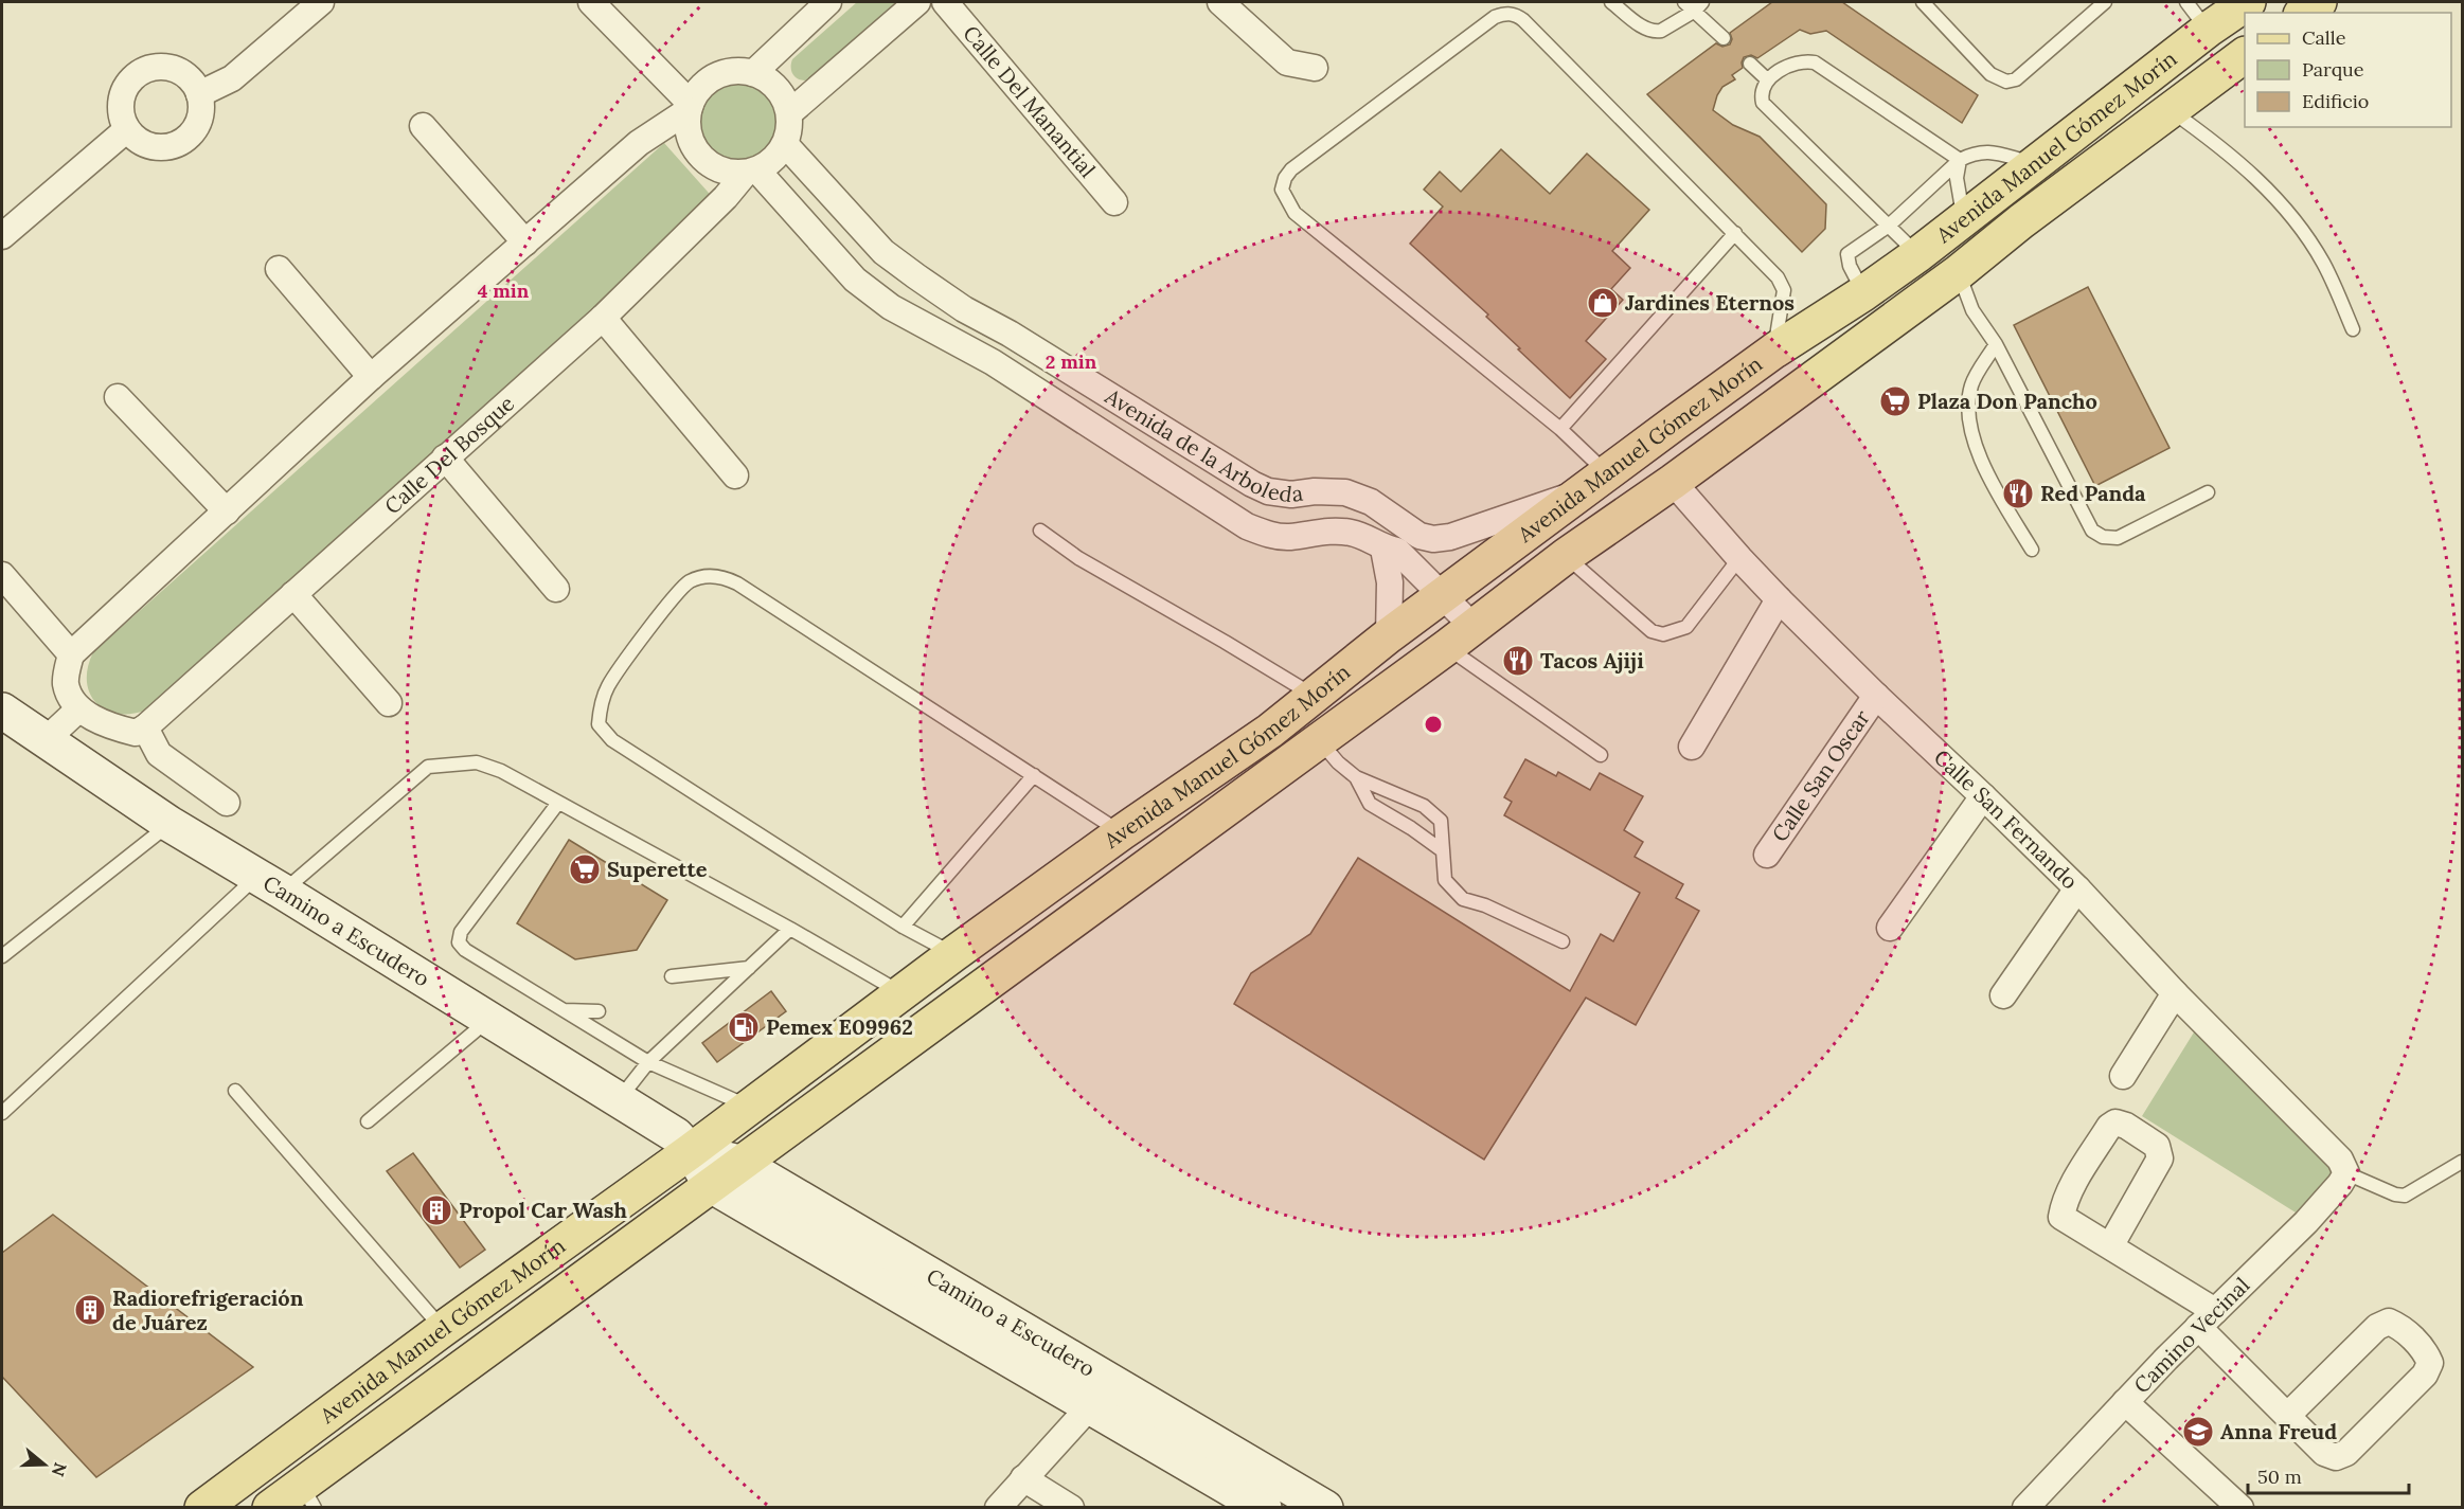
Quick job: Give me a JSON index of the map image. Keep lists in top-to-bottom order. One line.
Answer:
{"streets":{"main road":["Avenida Manuel Gómez Morín"],"street":["Calle Del Manantial","Avenida de la Arboleda","Calle Del Bosque","Calle San Oscar","Calle San Fernando","Camino a Escudero","Camino Vecinal"]},"crossings":[["Avenida Manuel Gómez Morín","Avenida de la Arboleda"],["Avenida Manuel Gómez Morín","Calle San Fernando"],["Avenida Manuel Gómez Morín","Camino a Escudero"],["Avenida de la Arboleda","Calle Del Bosque"],["Calle San Oscar","Calle San Fernando"],["Calle San Fernando","Camino Vecinal"]],"places":{"shop":["Jardines Eternos"],"supermarket":["Plaza Don Pancho","Superette"],"restaurant":["Red Panda","Tacos Ajiji"],"fuel station":["Pemex E09962"],"building":["Propol Car Wash","Radiorefrigeración de Juárez"],"school or university":["Anna Freud"]},"legend":["Calle","Parque","Edificio"],"scale_bar":"50 m","north":"right","rings":["4 min","2 min"]}
